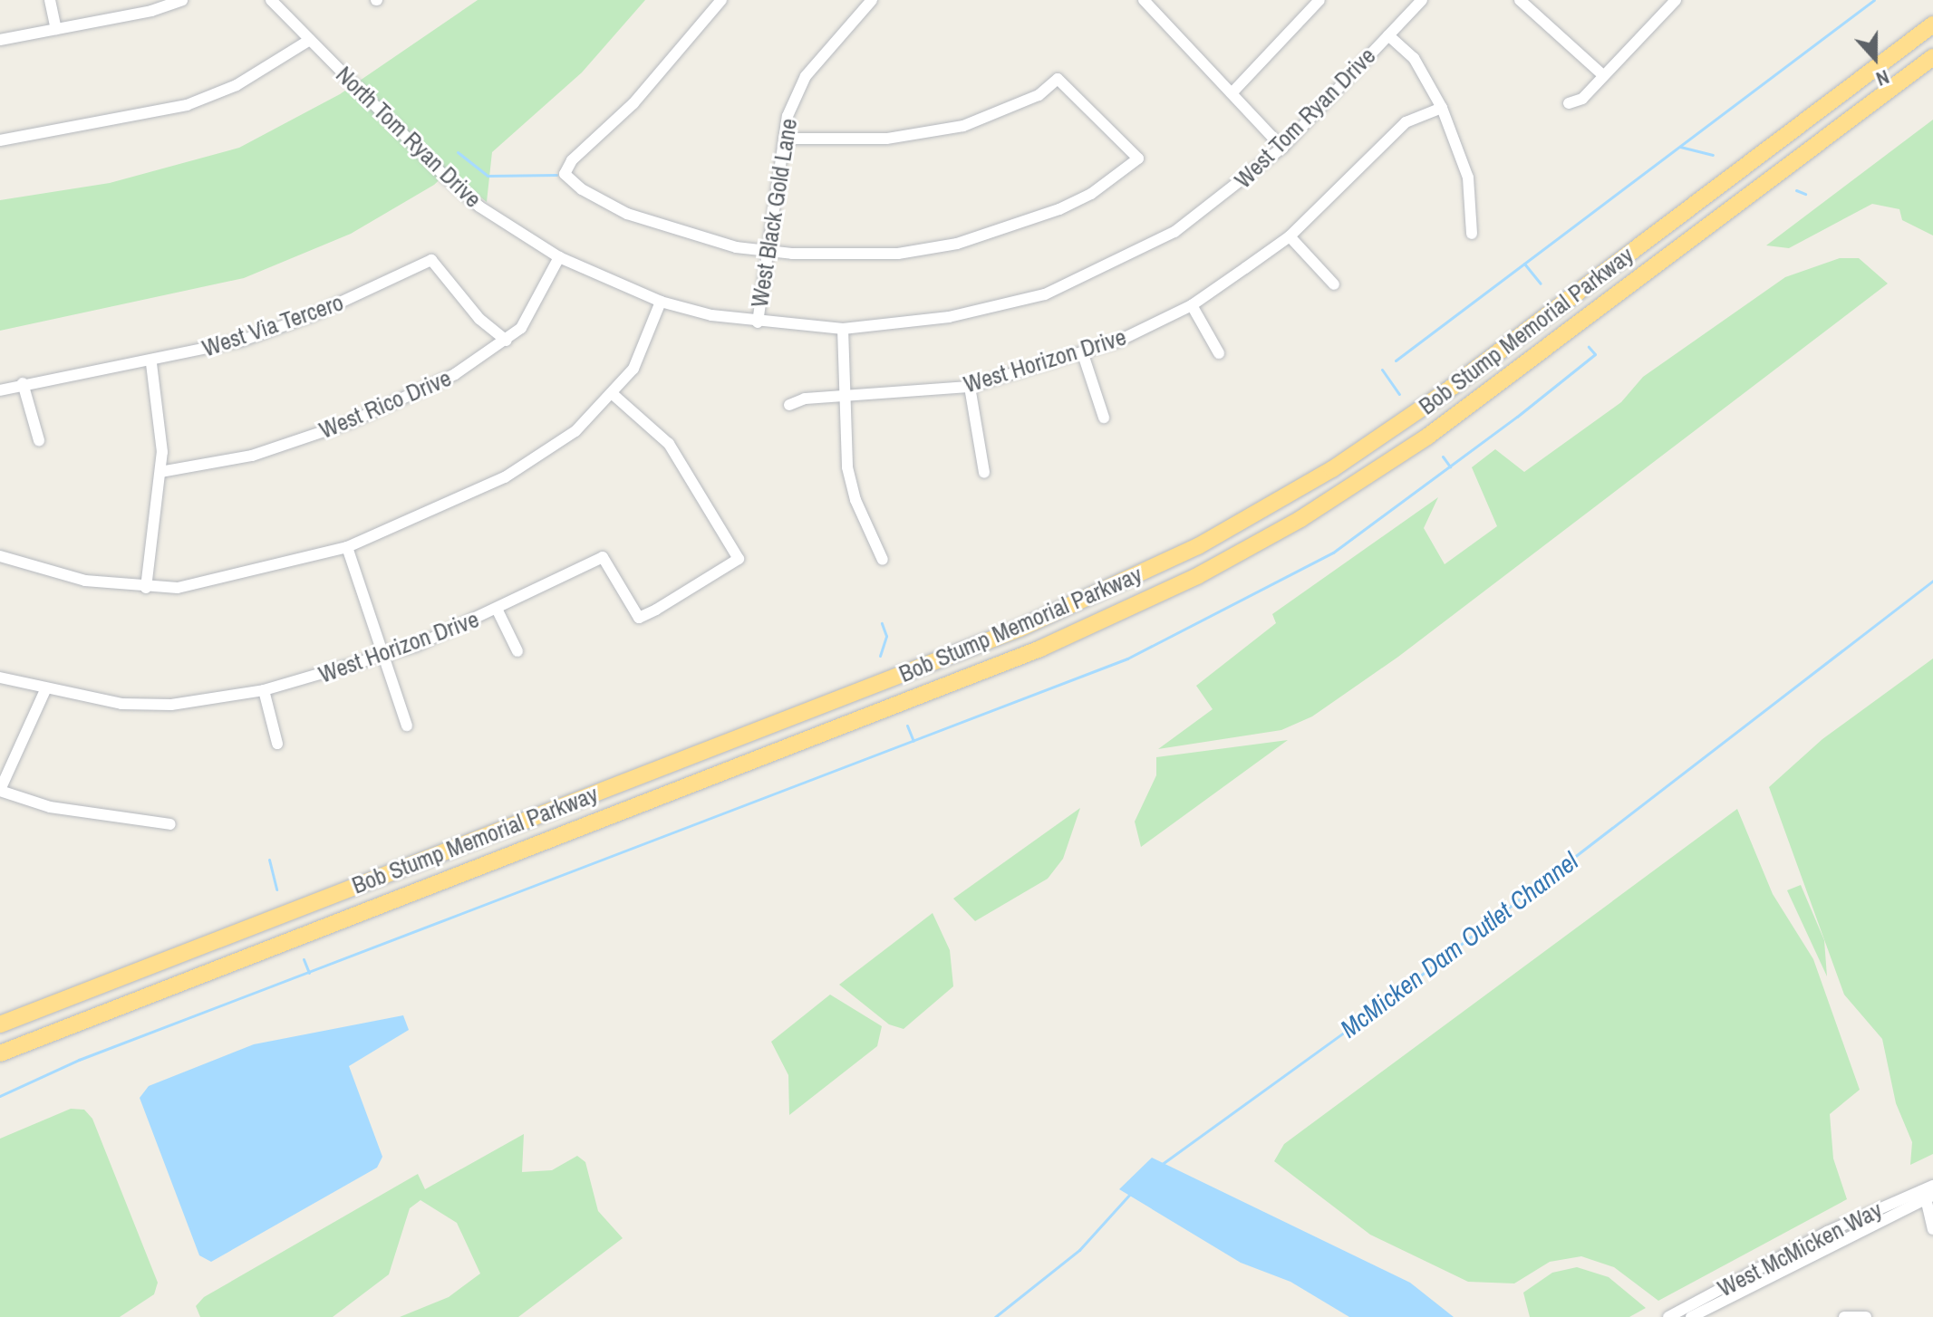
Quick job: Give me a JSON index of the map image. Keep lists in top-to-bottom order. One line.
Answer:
{"streets":{"highway":["Bob Stump Memorial Parkway"],"street":["West Tom Ryan Drive","North Tom Ryan Drive","West Black Gold Lane","West Via Tercero","West Horizon Drive","West Rico Drive","West McMicken Way"]},"crossings":[["West Tom Ryan Drive","North Tom Ryan Drive"],["West Tom Ryan Drive","West Black Gold Lane"],["West Tom Ryan Drive","West Rico Drive"],["North Tom Ryan Drive","West Rico Drive"],["West Via Tercero","West Rico Drive"]],"water":["McMicken Dam Outlet Channel"],"north":"bottom"}
